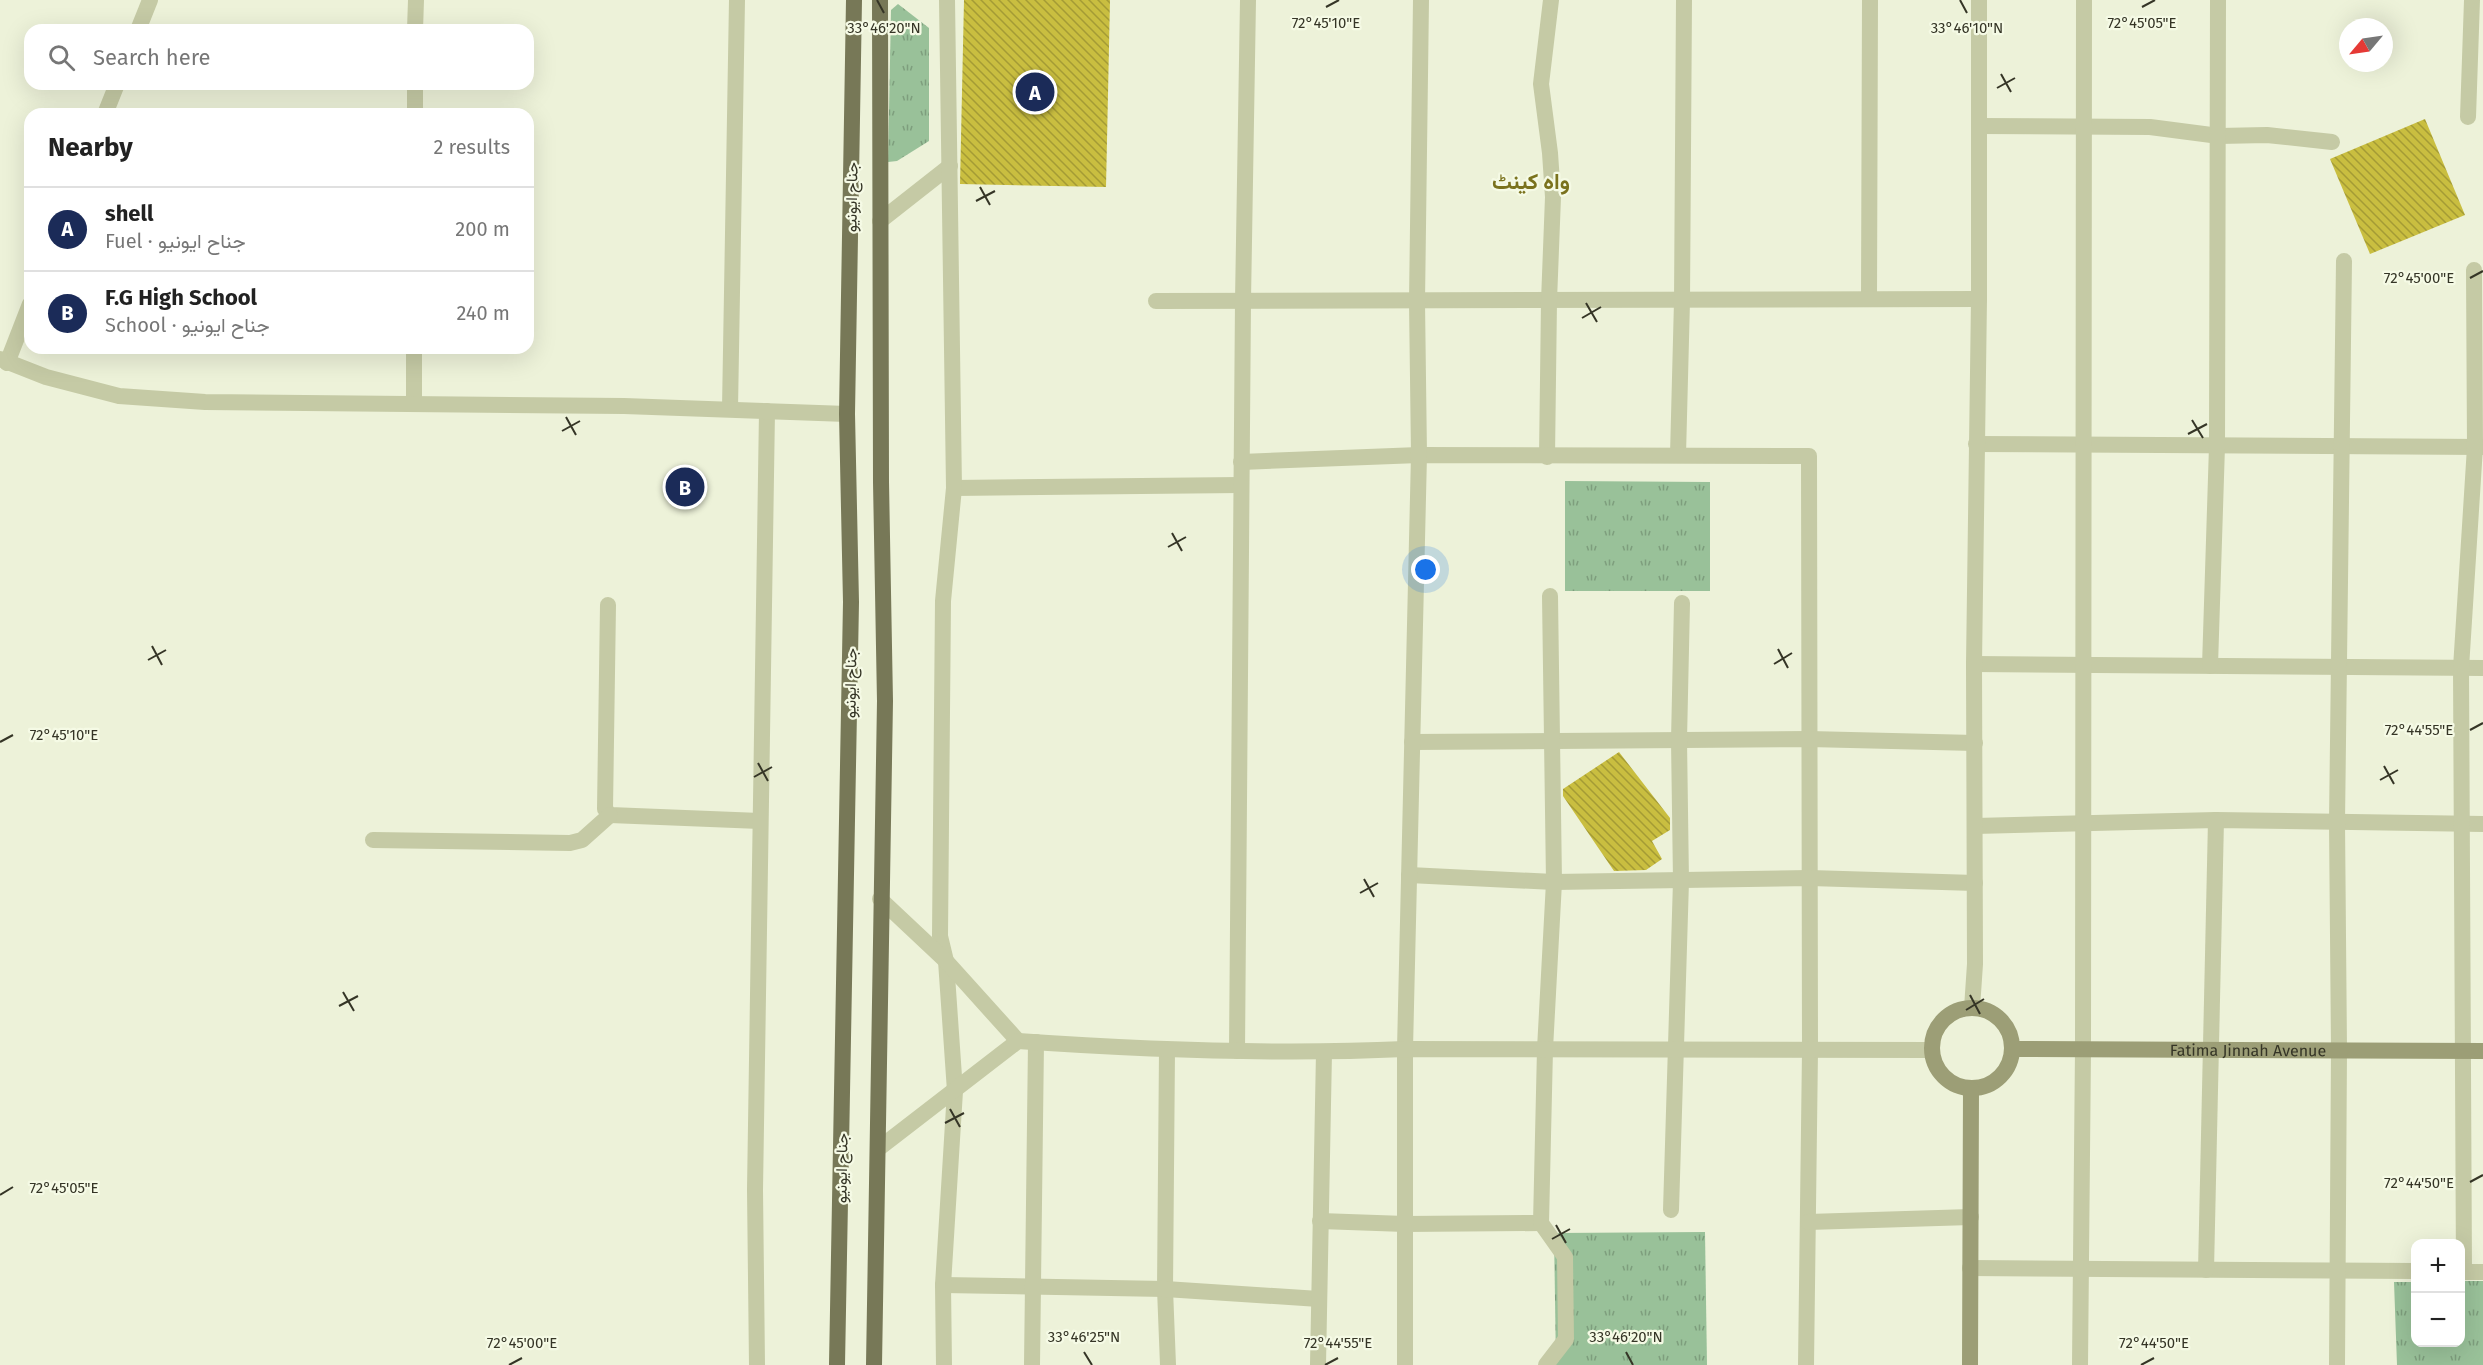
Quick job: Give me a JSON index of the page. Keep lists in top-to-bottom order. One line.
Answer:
{"streets":{"main road":["جناح ایونیو","Fatima Jinnah Avenue"]},"districts":["واہ کینٹ"],"north":"bottom left","page":{"search":"Search here","pins":["A","B"],"heading":["Nearby","2 results"],"list":[{"mark":"A","name":"shell","note":"Fuel · جناح ایونیو","value":"200 m"},{"mark":"B","name":"F.G High School","note":"School · جناح ایونیو","value":"240 m"}],"map_buttons":["+","−"]},"coordinates":["72°45'10\"E","72°45'05\"E","33°46'20\"N","33°46'10\"N","72°45'00\"E","72°44'55\"E","72°44'50\"E","33°46'25\"N"]}
